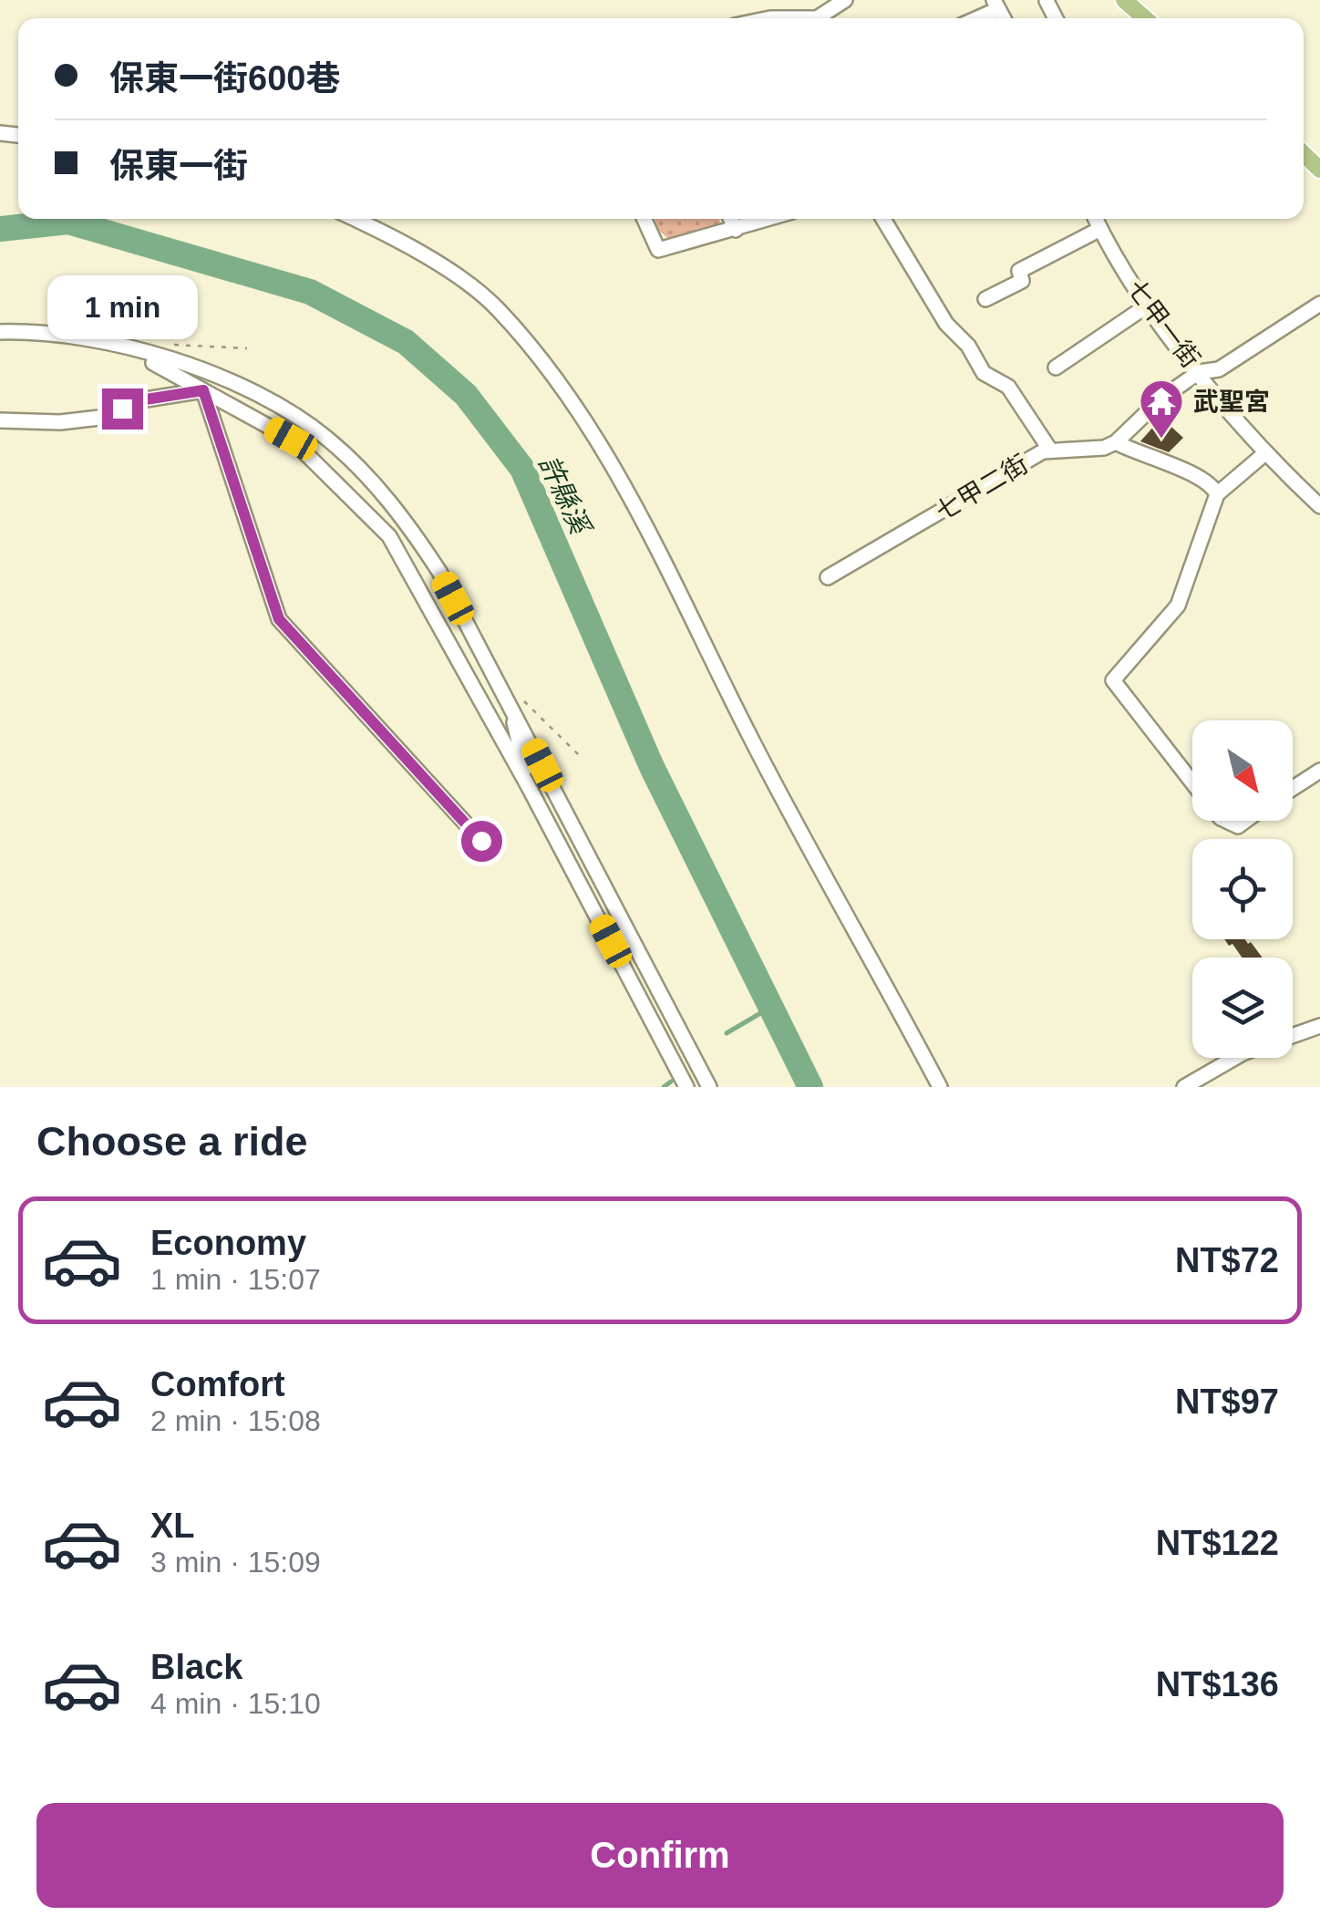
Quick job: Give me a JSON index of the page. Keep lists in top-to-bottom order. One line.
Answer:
{"streets":{"street":["七甲一街","七甲二街"]},"water":["許縣溪"],"places":{"temple":["武聖宮"]},"north":"bottom right","page":{"banner":["保東一街600巷","保東一街"],"bubble":"1 min","heading":"Choose a ride","list":[{"name":"Economy","note":"1 min · 15:07","value":"NT$72"},{"name":"Comfort","note":"2 min · 15:08","value":"NT$97"},{"name":"XL","note":"3 min · 15:09","value":"NT$122"},{"name":"Black","note":"4 min · 15:10","value":"NT$136"}],"buttons":"Confirm"}}
